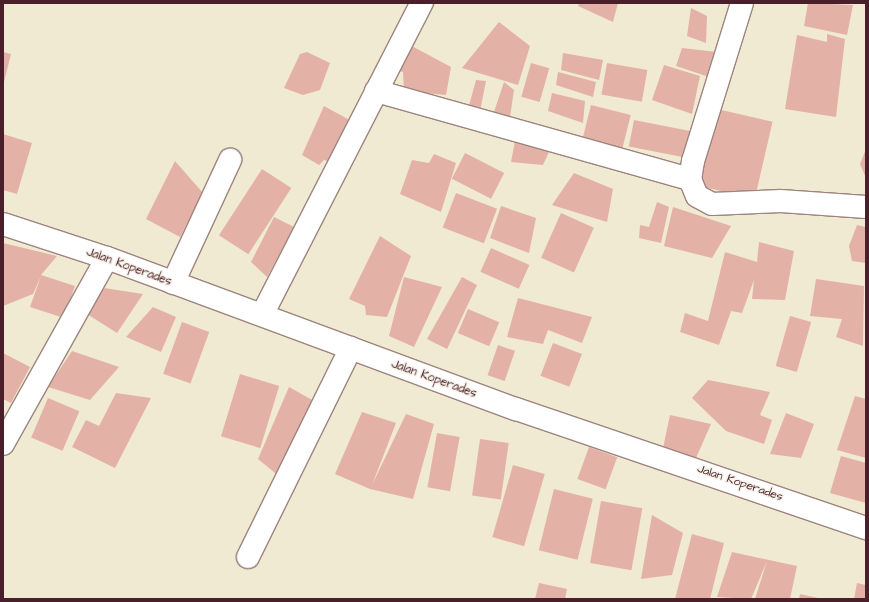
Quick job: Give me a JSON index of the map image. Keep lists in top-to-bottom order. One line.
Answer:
{"streets":{"street":["Jalan Koperades"]}}
